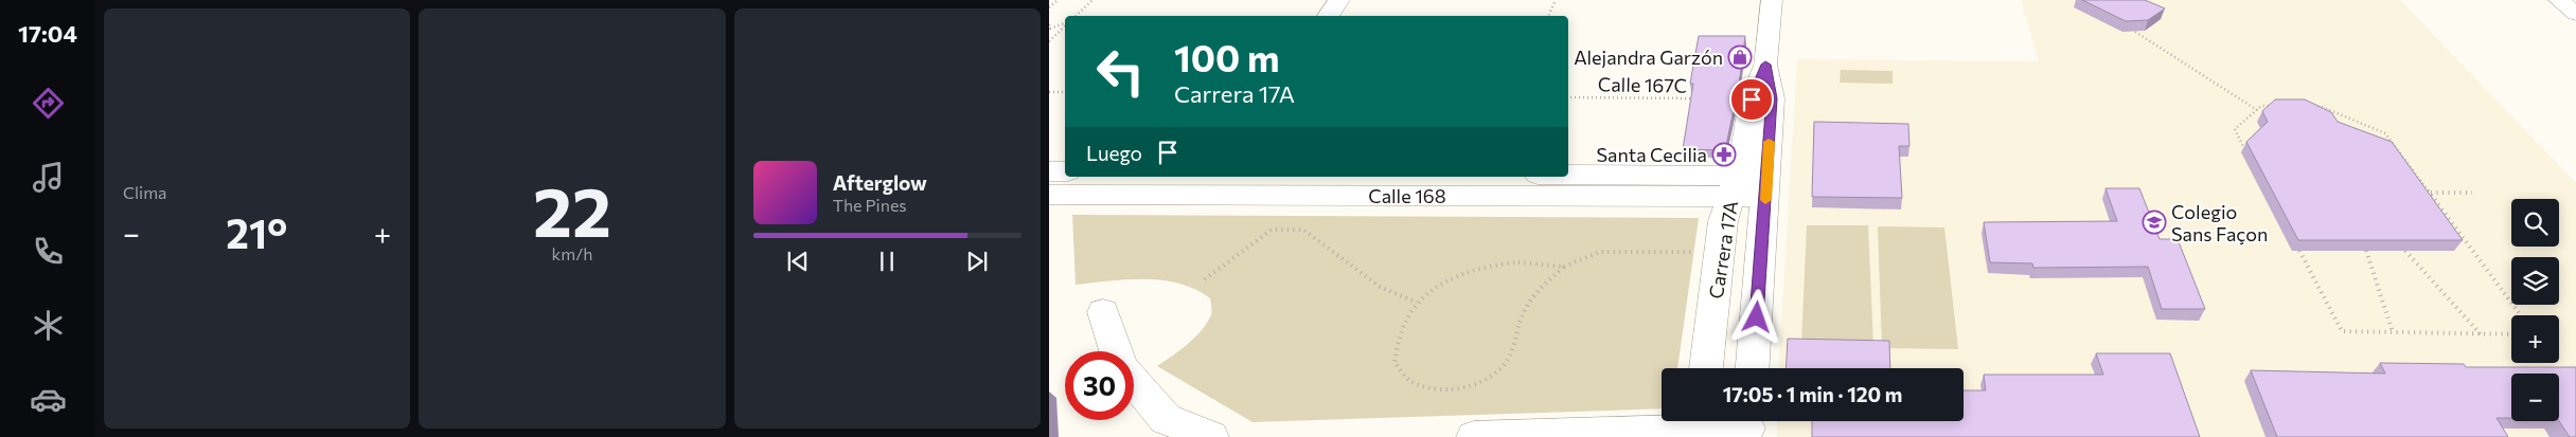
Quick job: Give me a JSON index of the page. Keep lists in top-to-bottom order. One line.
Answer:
{"streets":{"street":["Calle 168","Carrera 17A"],"path":["Calle 167C"]},"crossings":[["Calle 168","Carrera 17A"]],"places":{"shop":["Alejandra Garzón"],"pharmacy":["Santa Cecilia"],"school or university":["Colegio Sans Façon"]},"page":{"tabs":"17:04","tile":["Clima",["22","km/h"]],"turn":["100 m","Carrera 17A"],"then":"Luego","song":["Afterglow","The Pines"],"map_buttons":["+","−"],"heat":["−","21°","+"],"limit":"30","trip":"17:05 · 1 min · 120 m"}}
